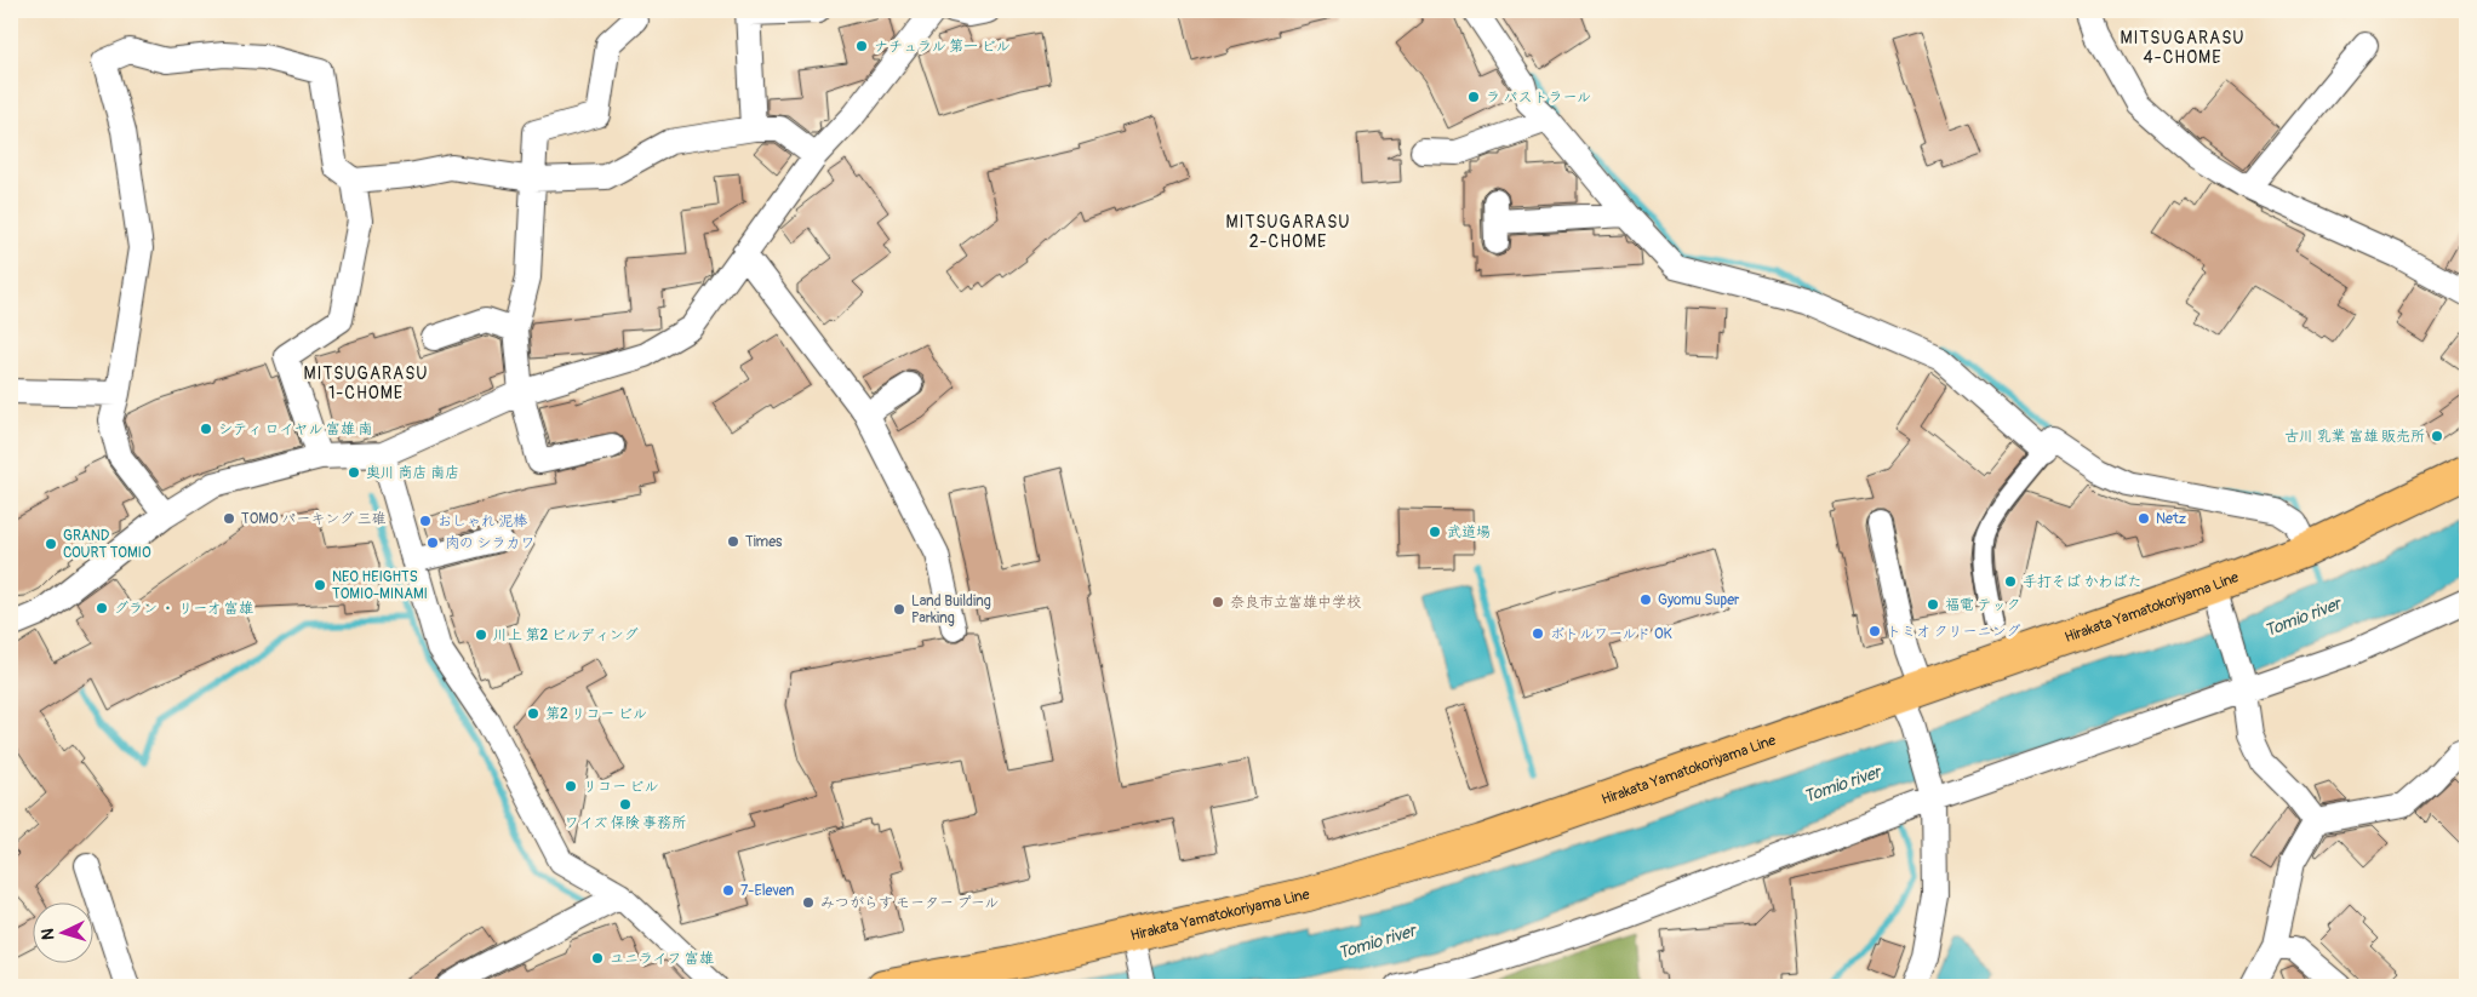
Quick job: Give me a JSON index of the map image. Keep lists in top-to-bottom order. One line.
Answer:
{"streets":{"main road":["Hirakata Yamatokoriyama Line"]},"districts":["MITSUGARASU 4-CHOME","MITSUGARASU 2-CHOME","MITSUGARASU 1-CHOME"],"water":["Tomio river"],"places":["ナチュラル 第一 ビル","ラ パストラール","シティ ロイヤル 富雄 南","古川 乳業 富雄 販売所","奥川 商店 南店","TOMO パーキング 三碓","Netz","おしゃれ 泥棒","武道場","Times","肉の シラカワ","GRAND COURT TOMIO","手打そば かわばた","NEO HEIGHTS TOMIO-MINAMI","Gyomu Super","奈良市立富雄中学校","福電 テック","グラン ・ リーオ 富雄","Land Building Parking","トミオ クリーニング","ボトルワールド OK","川上 第2 ビルディング","第2 リコー ビル","リコー ビル","ワイズ 保険 事務所","7-Eleven","みつがらす モーター プール","ユニライフ 富雄"],"north":"left"}
